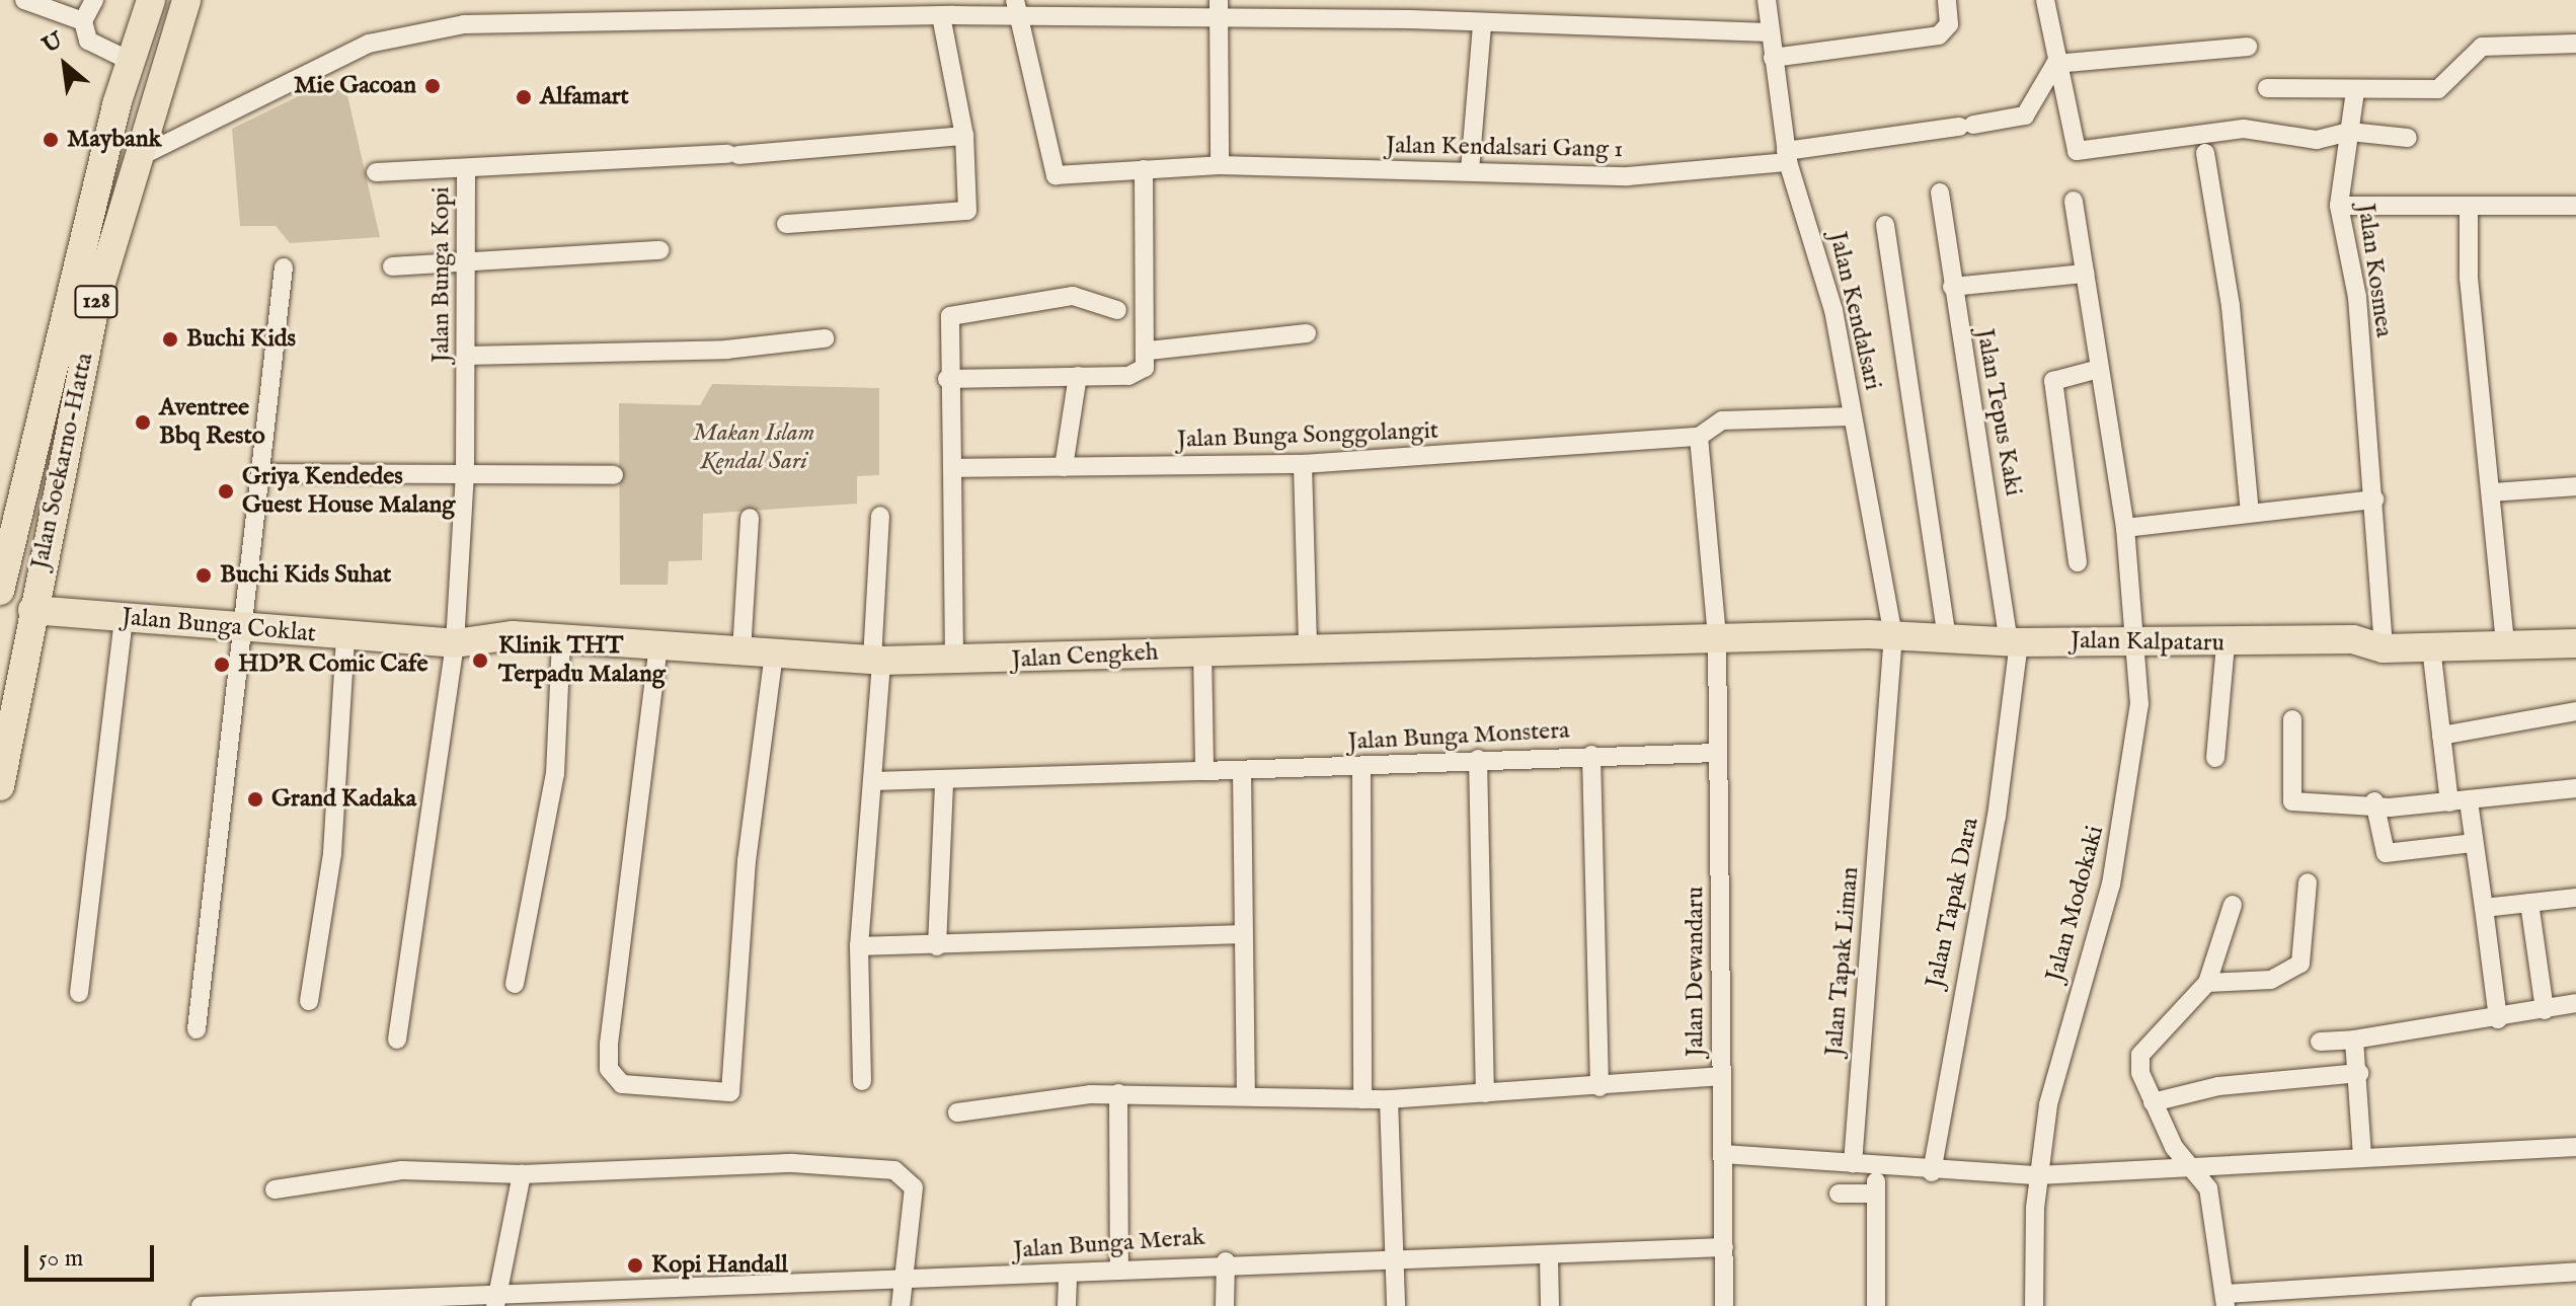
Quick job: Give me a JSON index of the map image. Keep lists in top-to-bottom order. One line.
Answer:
{"streets":{"main road":["128","Jalan Soekarno-Hatta","Jalan Bunga Coklat","Jalan Kalpataru","Jalan Cengkeh"],"street":["Jalan Kendalsari Gang 1","Jalan Kosmea","Jalan Bunga Kopi","Jalan Kendalsari","Jalan Tepus Kaki","Jalan Bunga Songgolangit","Jalan Bunga Monstera","Jalan Tapak Dara","Jalan Modokaki","Jalan Tapak Liman","Jalan Dewandaru","Jalan Bunga Merak"]},"crossings":[["Jalan Kendalsari Gang 1","Jalan Kendalsari"],["Jalan Kosmea","Jalan Kalpataru"],["Jalan Bunga Kopi","Jalan Bunga Coklat"],["Jalan Bunga Kopi","Jalan Cengkeh"],["Jalan Kendalsari","Jalan Bunga Songgolangit"],["Jalan Kendalsari","Jalan Kalpataru"],["Jalan Kendalsari","Jalan Tapak Liman"],["Jalan Tepus Kaki","Jalan Kalpataru"],["Jalan Tepus Kaki","Jalan Tapak Dara"],["Jalan Bunga Songgolangit","Jalan Dewandaru"],["Jalan Soekarno-Hatta","Jalan Bunga Coklat"],["Jalan Bunga Coklat","Jalan Cengkeh"],["Jalan Kalpataru","Jalan Cengkeh"],["Jalan Kalpataru","Jalan Tapak Dara"],["Jalan Kalpataru","Jalan Modokaki"],["Jalan Kalpataru","Jalan Tapak Liman"],["Jalan Kalpataru","Jalan Dewandaru"],["Jalan Cengkeh","Jalan Dewandaru"],["Jalan Bunga Monstera","Jalan Dewandaru"],["Jalan Dewandaru","Jalan Bunga Merak"]],"parks":["Makan Islam Kendal Sari"],"places":["Mie Gacoan","Alfamart","Maybank","Buchi Kids","Aventree Bbq Resto","Griya Kendedes Guest House Malang","Buchi Kids Suhat","Klinik THT Terpadu Malang","HD'R Comic Cafe","Grand Kadaka","Kopi Handall"],"scale_bar":"50 m","north":"top left"}
